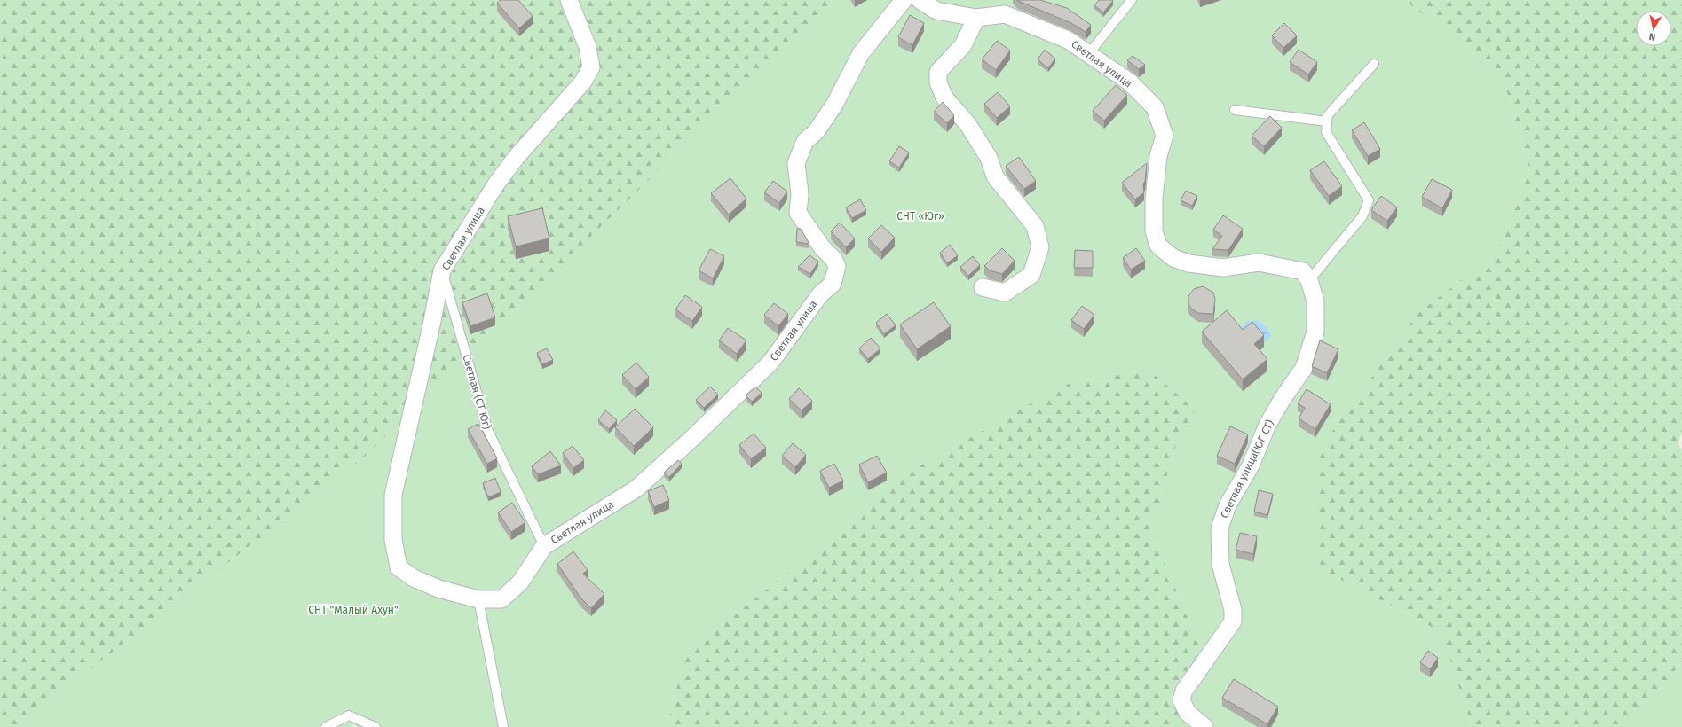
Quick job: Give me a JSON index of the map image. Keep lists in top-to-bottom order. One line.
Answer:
{"streets":{"street":["Светлая улица","Светлая улица(ЮГ СТ)"],"lane":["Светлая (СТ Юг)"]},"crossings":[["Светлая улица","Светлая (СТ Юг)"],["Светлая улица","Светлая улица(ЮГ СТ)"]],"parks":["СНТ «Юг»","СНТ \"Малый Ахун\""],"north":"bottom"}
